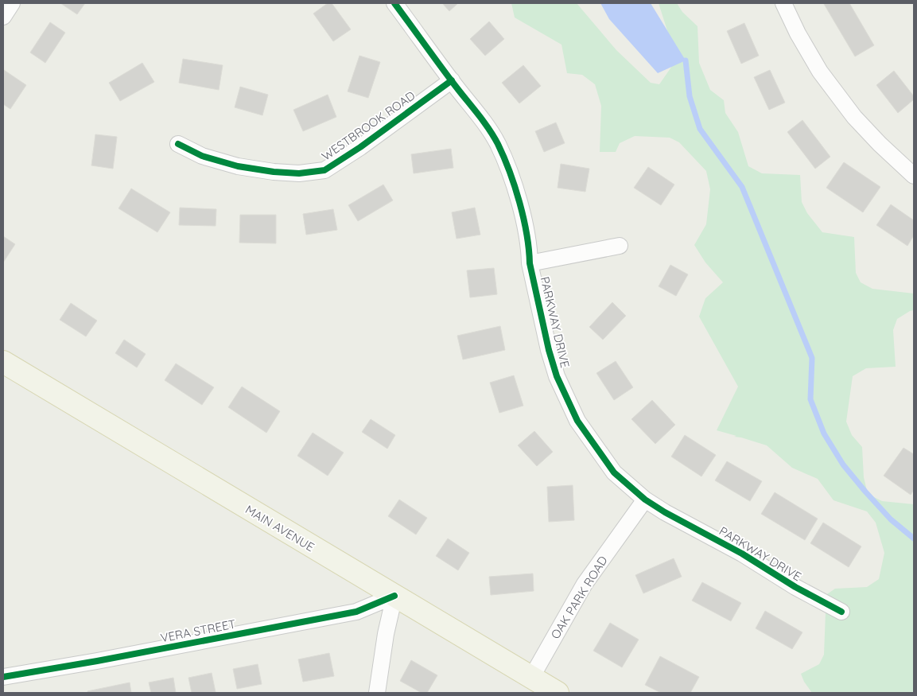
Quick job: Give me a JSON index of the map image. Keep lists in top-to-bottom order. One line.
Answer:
{"streets":{"main road":["MAIN AVENUE"],"street":["WESTBROOK ROAD","PARKWAY DRIVE","OAK PARK ROAD","VERA STREET"]},"crossings":[["WESTBROOK ROAD","PARKWAY DRIVE"],["PARKWAY DRIVE","OAK PARK ROAD"],["MAIN AVENUE","OAK PARK ROAD"],["MAIN AVENUE","VERA STREET"]]}
